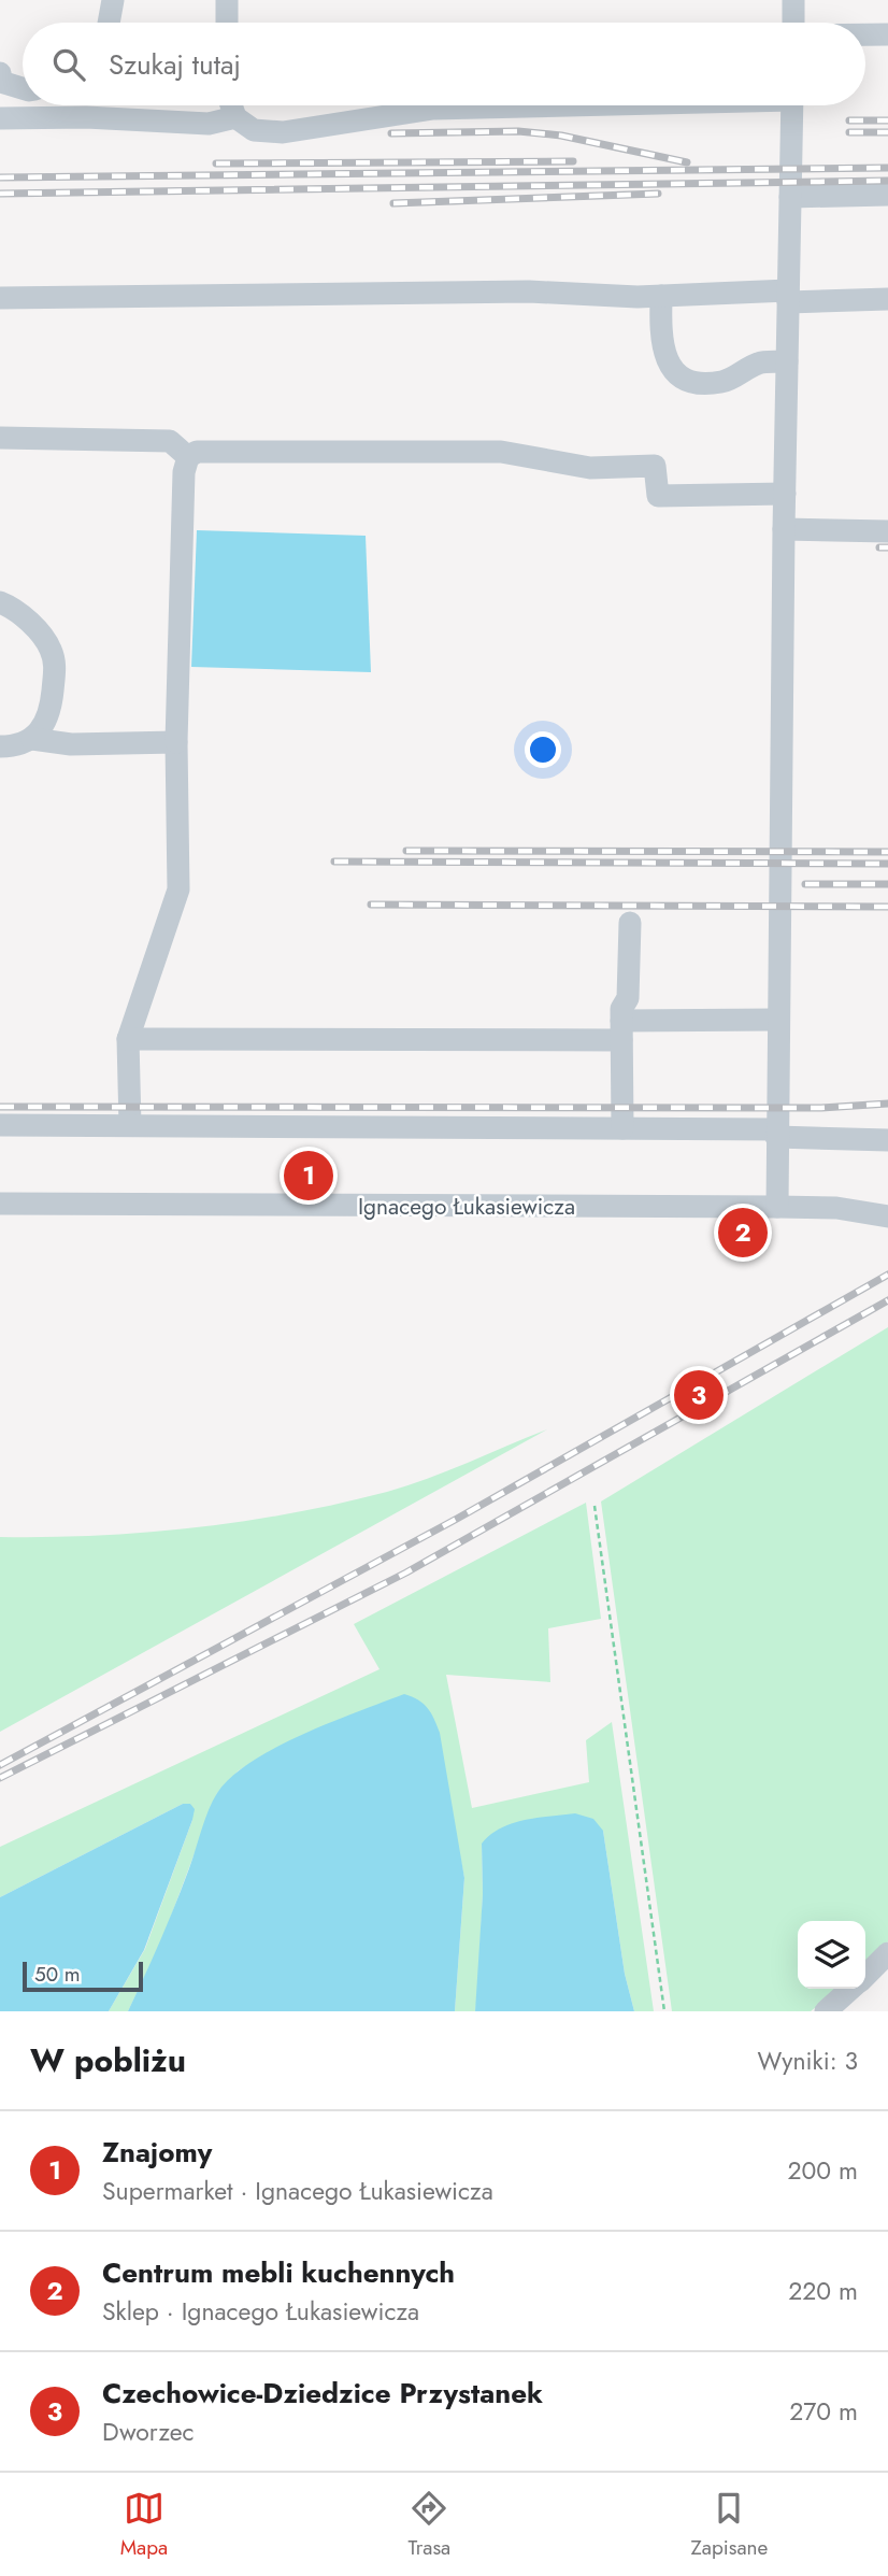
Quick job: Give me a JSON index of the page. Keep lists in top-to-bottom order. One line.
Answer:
{"streets":{"street":["Ignacego Łukasiewicza"]},"scale_bar":"50 m","page":{"search":"Szukaj tutaj","pins":["1","2","3"],"scale":"50 m","heading":["W pobliżu","Wyniki: 3"],"list":[{"mark":"1","name":"Znajomy","note":"Supermarket · Ignacego Łukasiewicza","value":"200 m"},{"mark":"2","name":"Centrum mebli kuchennych","note":"Sklep · Ignacego Łukasiewicza","value":"220 m"},{"mark":"3","name":"Czechowice-Dziedzice Przystanek","note":"Dworzec","value":"270 m"}],"nav":["Mapa","Trasa","Zapisane"]}}
